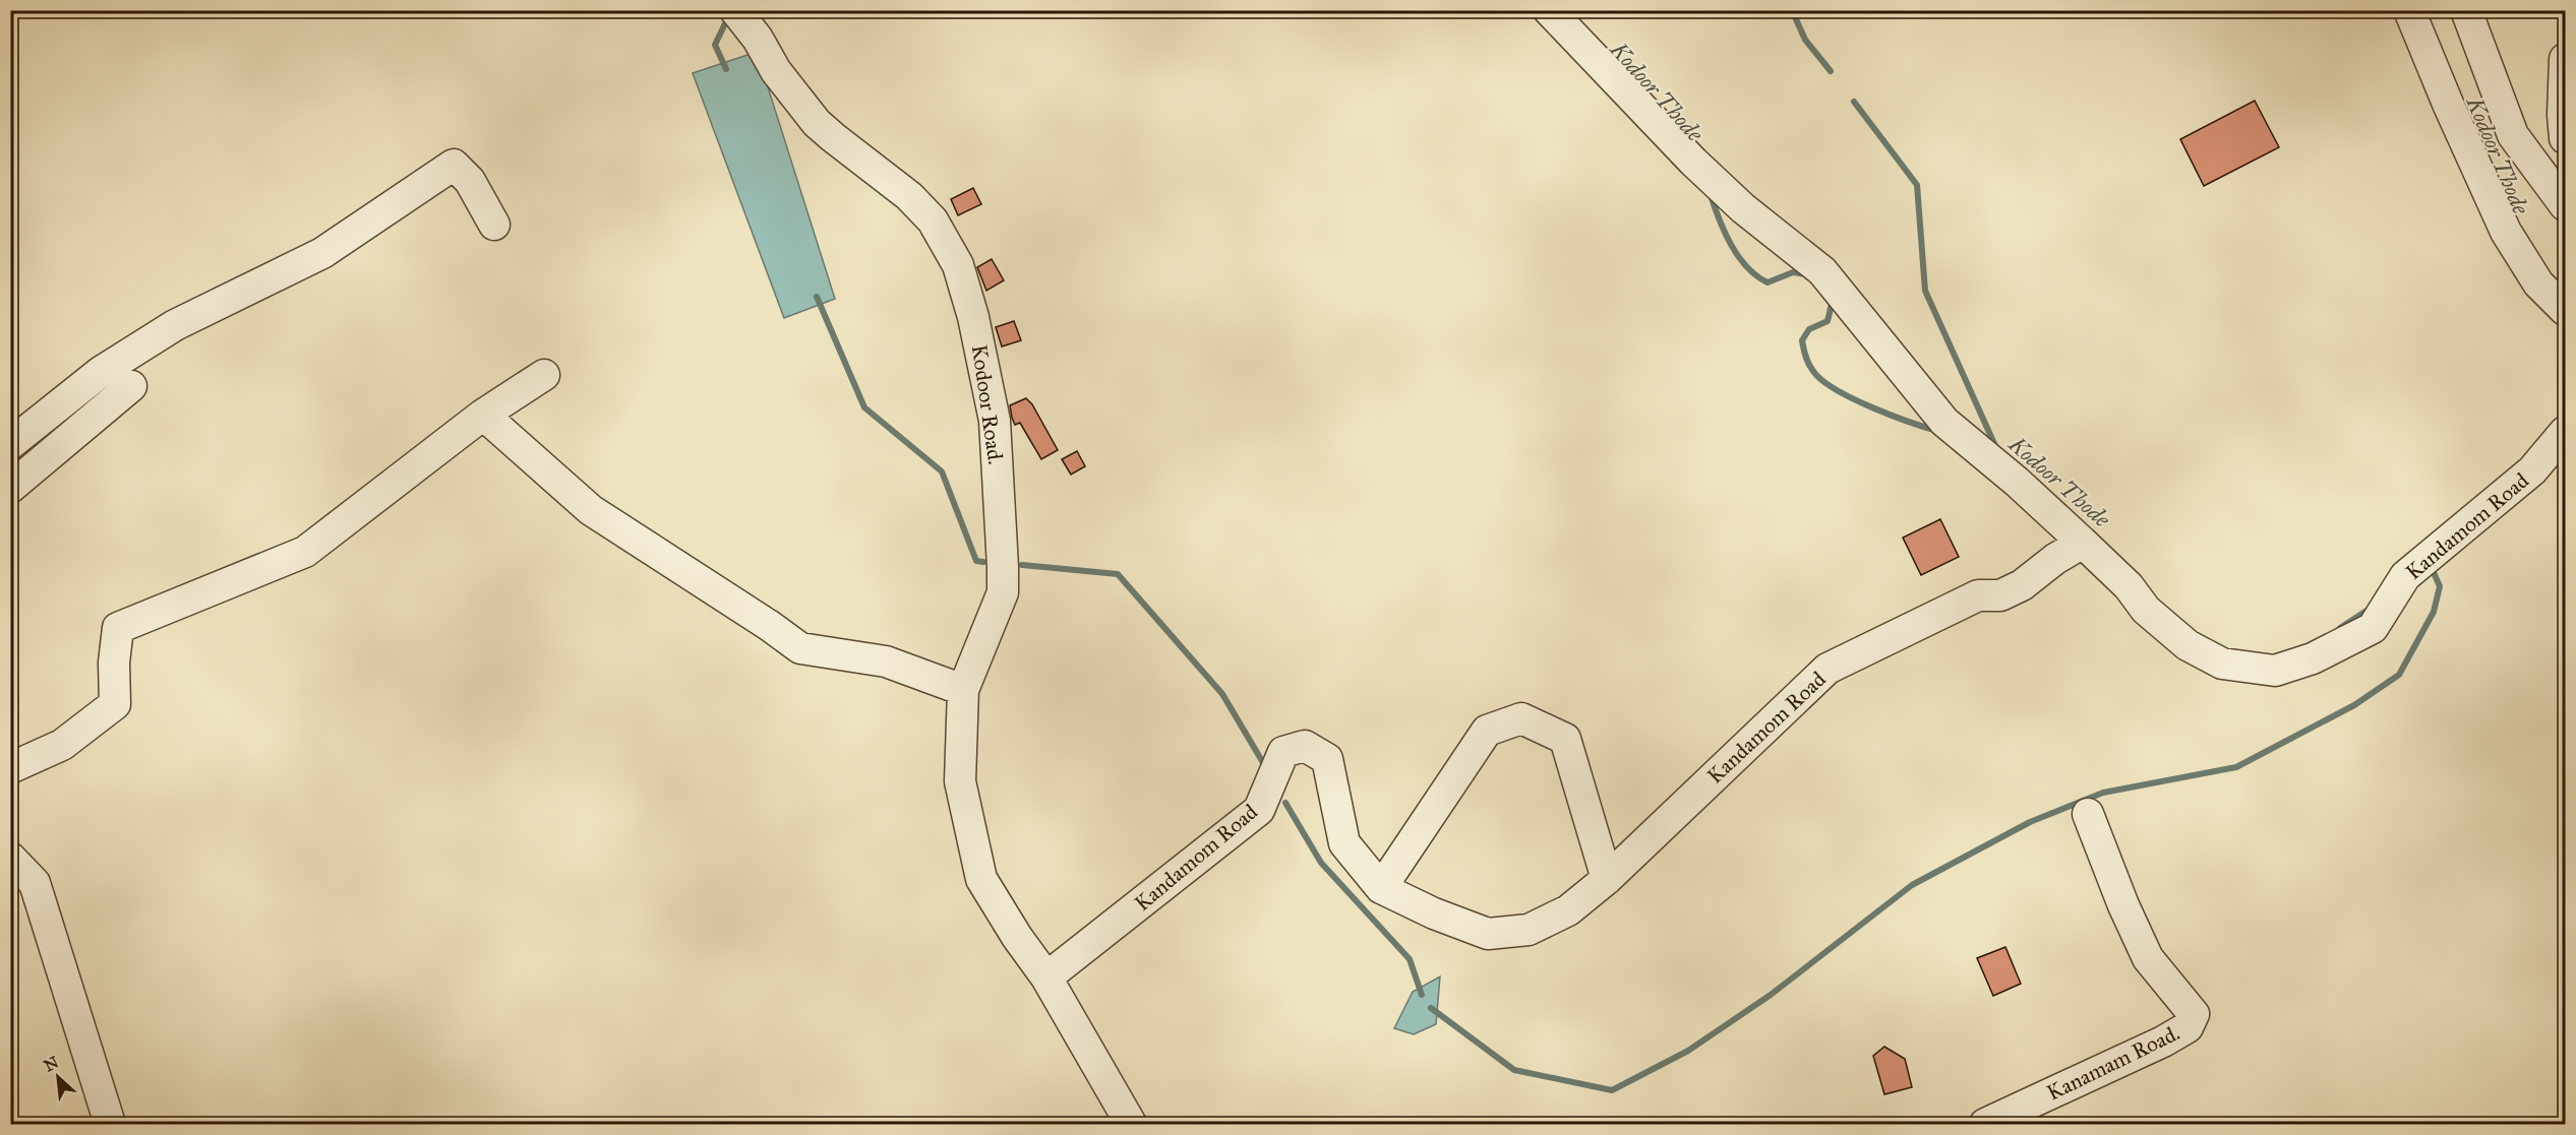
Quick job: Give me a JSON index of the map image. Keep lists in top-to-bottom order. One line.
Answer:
{"streets":{"street":["Kodoor Road.","Kandamom Road","Kanamam Road."]},"crossings":[["Kodoor Road.","Kandamom Road"]],"water":["Kodoor Thode"],"north":"top left"}
